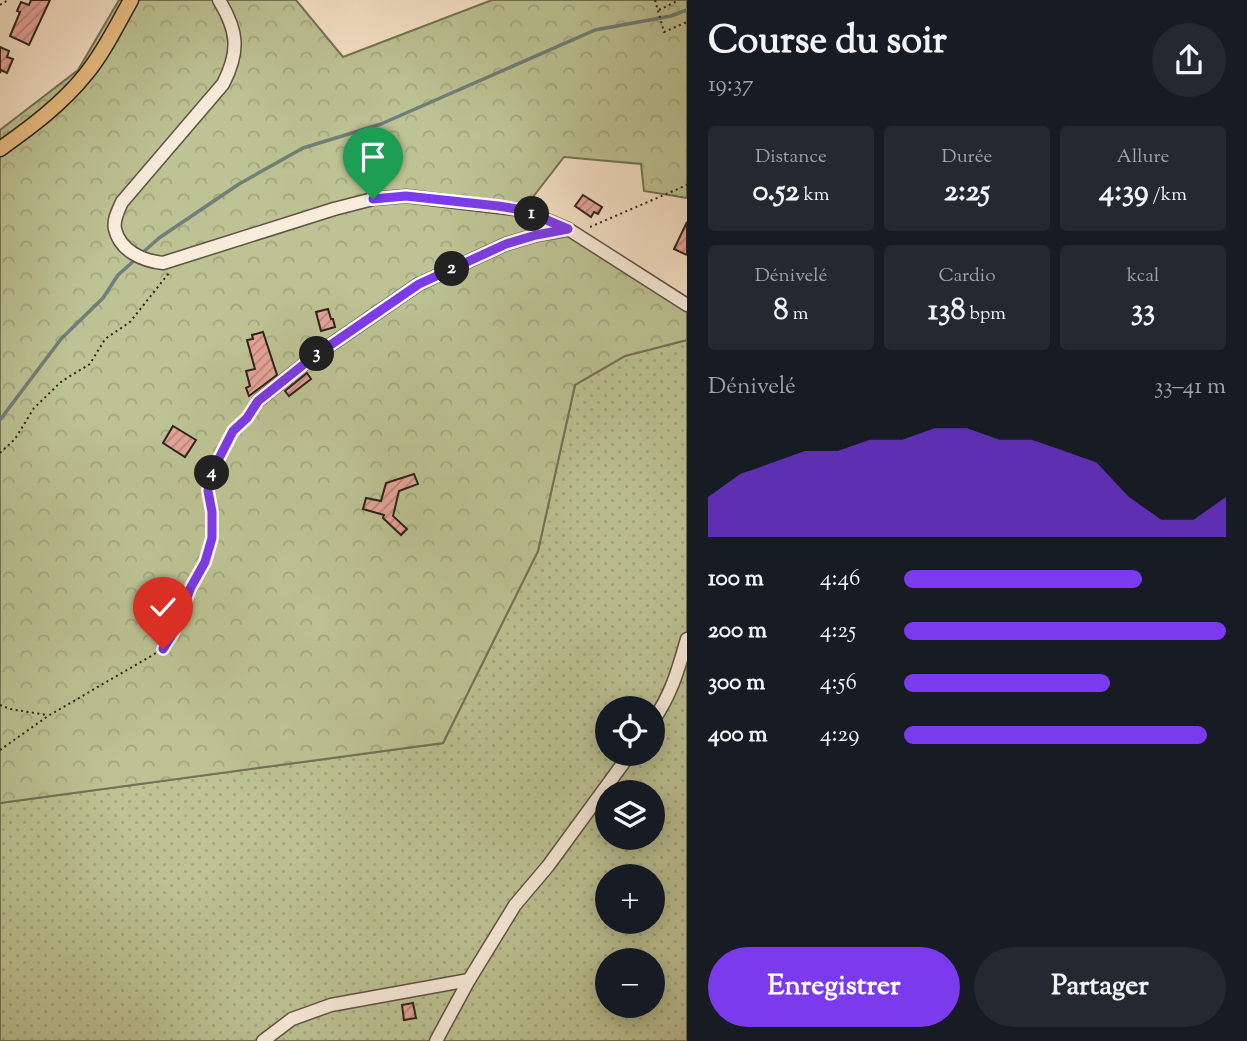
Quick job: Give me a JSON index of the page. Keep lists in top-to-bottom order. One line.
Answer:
{"page":{"heading":["Course du soir","19:37"],"stats":[["Distance","0.52 km"],["Durée","2:25"],["Allure","4:39 /km"],["Dénivelé","8 m"],["Cardio","138 bpm"],["kcal","33"]],"pins":["1","2","3","4"],"chart":["Dénivelé","33–41 m"],"list":[{"name":"100 m","note":"4:46"},{"name":"200 m","note":"4:25"},{"name":"300 m","note":"4:56"},{"name":"400 m","note":"4:29"}],"map_buttons":["+","−"],"buttons":["Enregistrer","Partager"]}}
